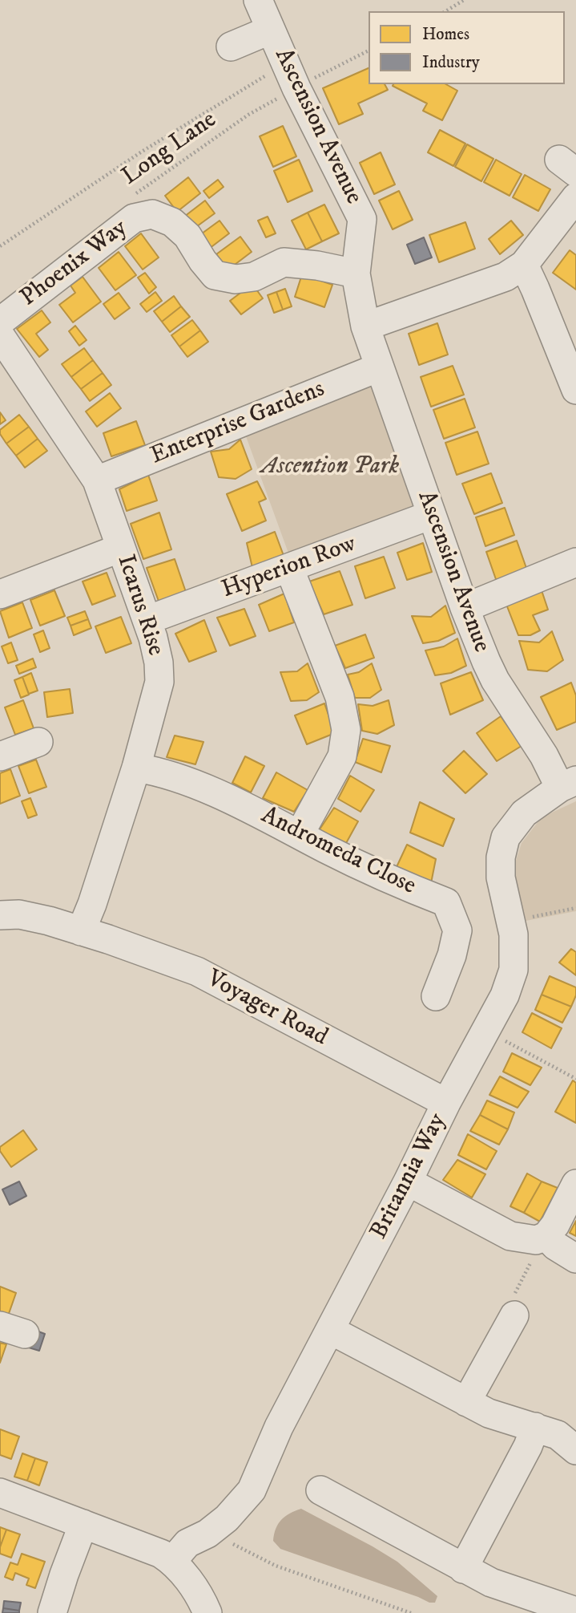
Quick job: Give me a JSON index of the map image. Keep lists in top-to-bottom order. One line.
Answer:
{"streets":{"street":["Ascension Avenue","Phoenix Way","Enterprise Gardens","Hyperion Row","Icarus Rise","Andromeda Close","Voyager Road","Britannia Way"],"path":["Long Lane"]},"crossings":[["Ascension Avenue","Long Lane"],["Ascension Avenue","Phoenix Way"],["Ascension Avenue","Enterprise Gardens"],["Ascension Avenue","Hyperion Row"],["Ascension Avenue","Britannia Way"],["Enterprise Gardens","Icarus Rise"],["Hyperion Row","Icarus Rise"],["Icarus Rise","Andromeda Close"],["Icarus Rise","Voyager Road"],["Voyager Road","Britannia Way"]],"parks":["Ascention Park"],"legend":["Homes","Industry"]}
